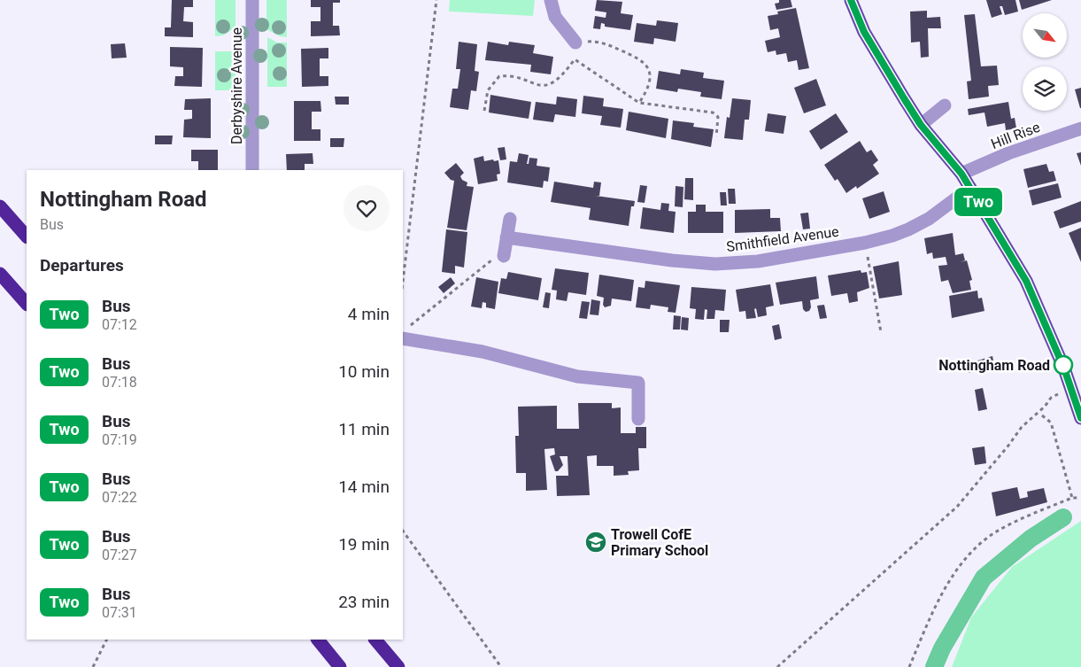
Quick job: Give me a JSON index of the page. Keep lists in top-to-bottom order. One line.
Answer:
{"streets":{"street":["Derbyshire Avenue","Hill Rise","Smithfield Avenue"]},"places":{"other":["Nottingham Road"],"school or university":["Trowell CofE Primary School"]},"lines":["bus line Two"],"north":"bottom right","page":{"on_map":"Two","heading":[["Nottingham Road","Bus"],"Departures"],"list":[{"mark":"Two","name":"Bus","note":"07:12","value":"4 min"},{"mark":"Two","name":"Bus","note":"07:18","value":"10 min"},{"mark":"Two","name":"Bus","note":"07:19","value":"11 min"},{"mark":"Two","name":"Bus","note":"07:22","value":"14 min"},{"mark":"Two","name":"Bus","note":"07:27","value":"19 min"},{"mark":"Two","name":"Bus","note":"07:31","value":"23 min"}]}}
